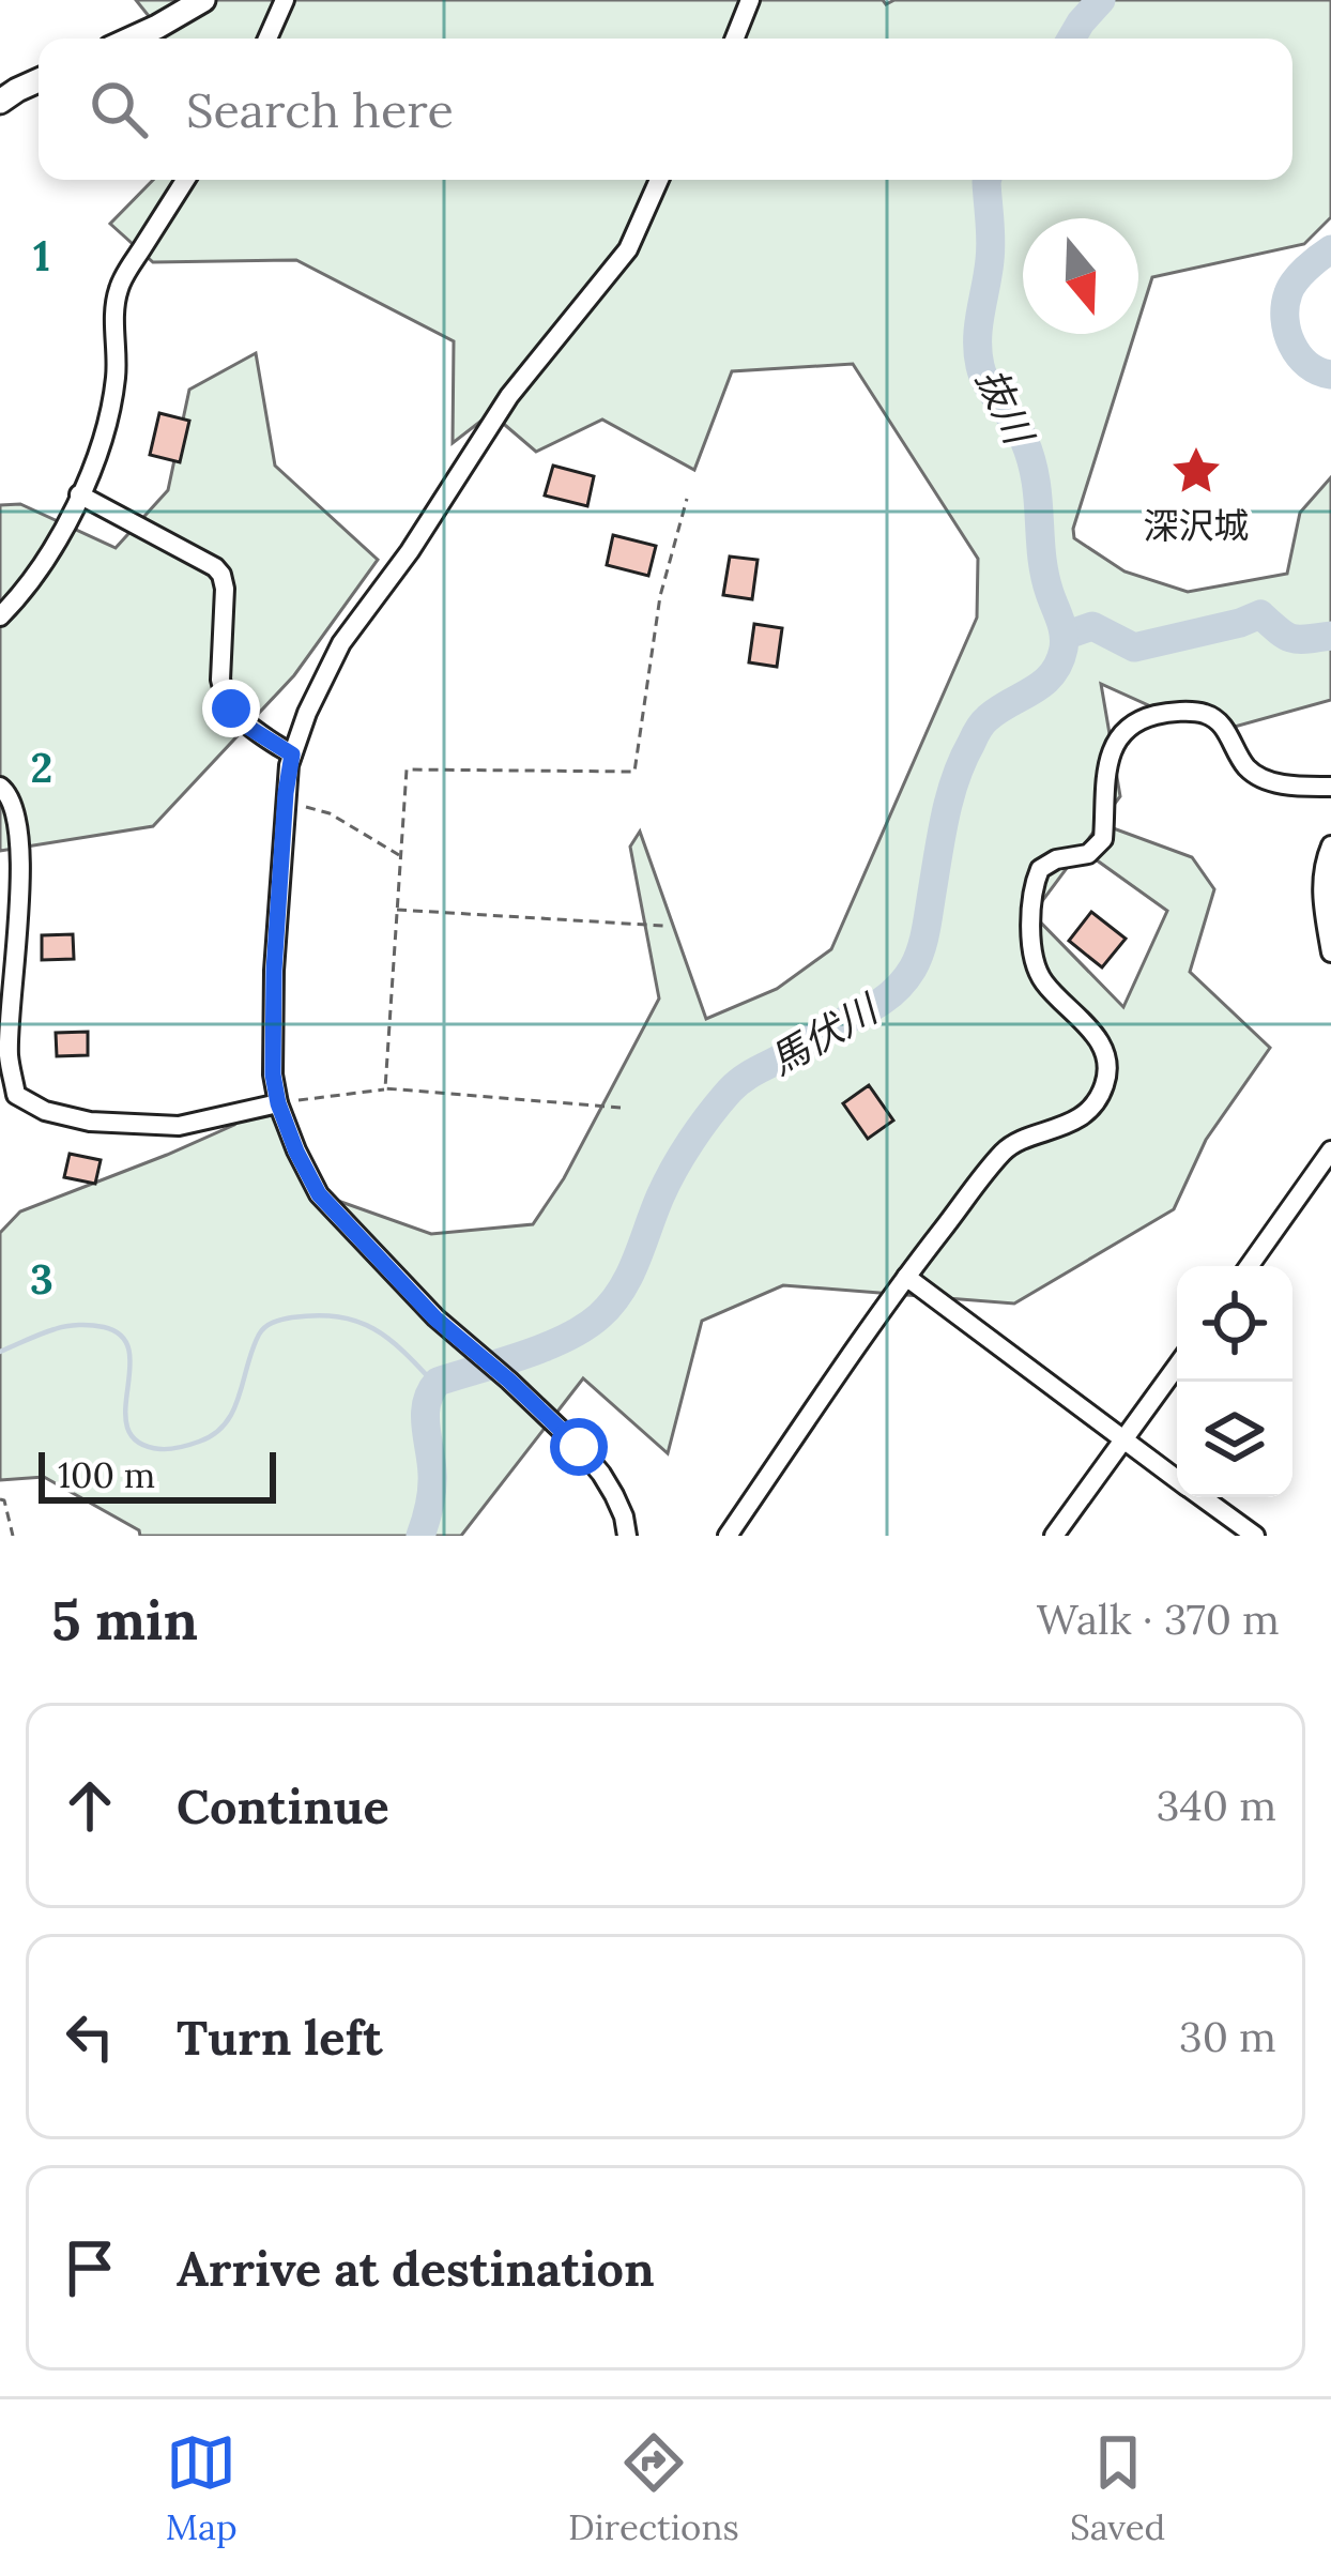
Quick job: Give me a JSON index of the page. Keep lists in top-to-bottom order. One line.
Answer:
{"water":["抜川","馬伏川"],"places":{"place":["深沢城"]},"scale_bar":"100 m","north":"bottom","page":{"search":"Search here","scale":"100 m","heading":["5 min","Walk · 370 m"],"list":[["Continue","340 m"],["Turn left","30 m"],"Arrive at destination"],"nav":["Map","Directions","Saved"]},"grid":{"rows":["1","2","3"]}}
